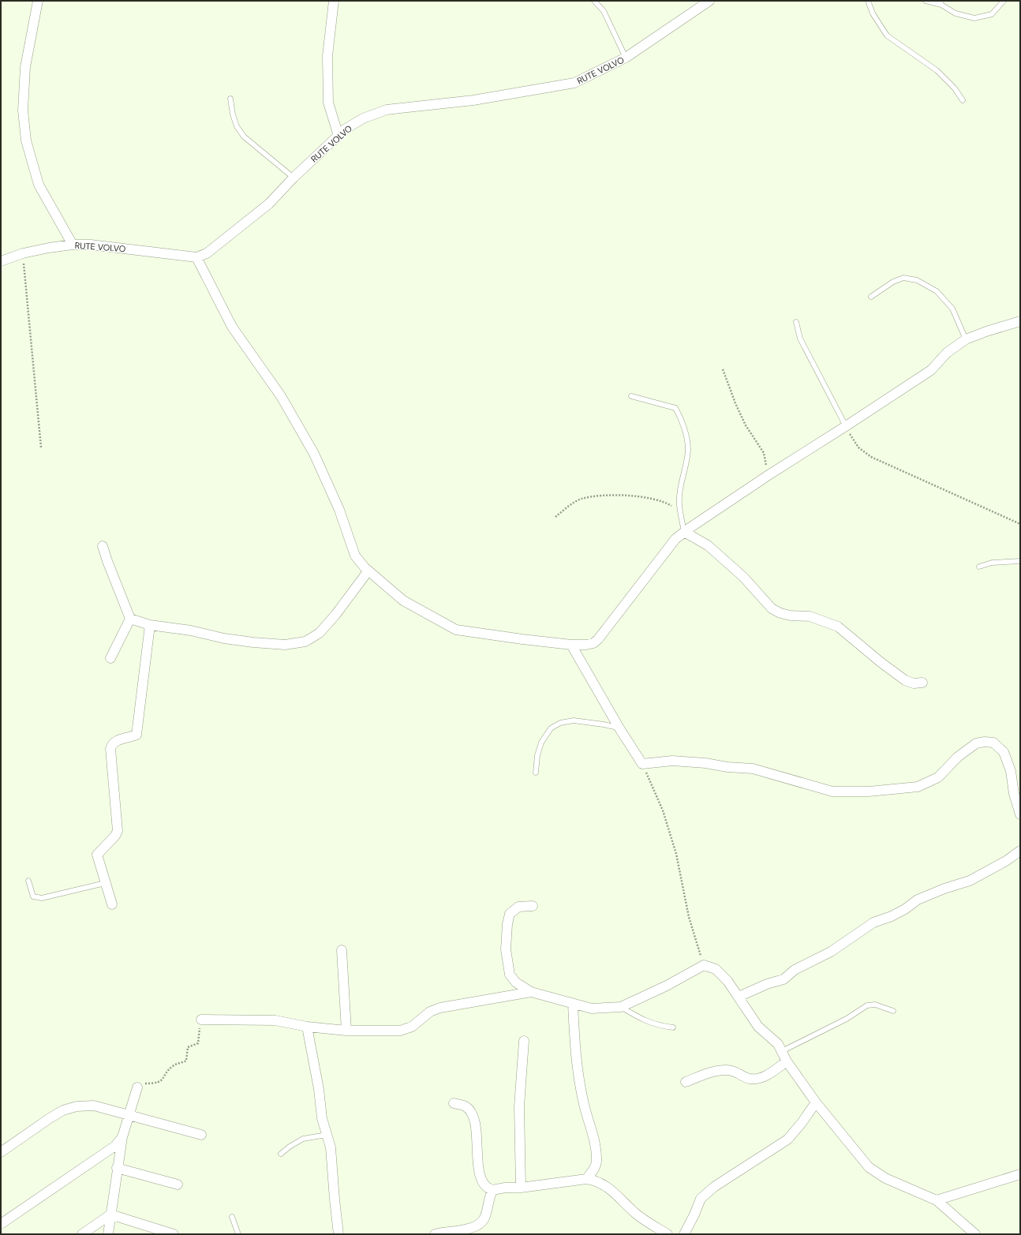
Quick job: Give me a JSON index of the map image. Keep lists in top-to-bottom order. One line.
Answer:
{"streets":{"street":["RUTE VOLVO"]}}
